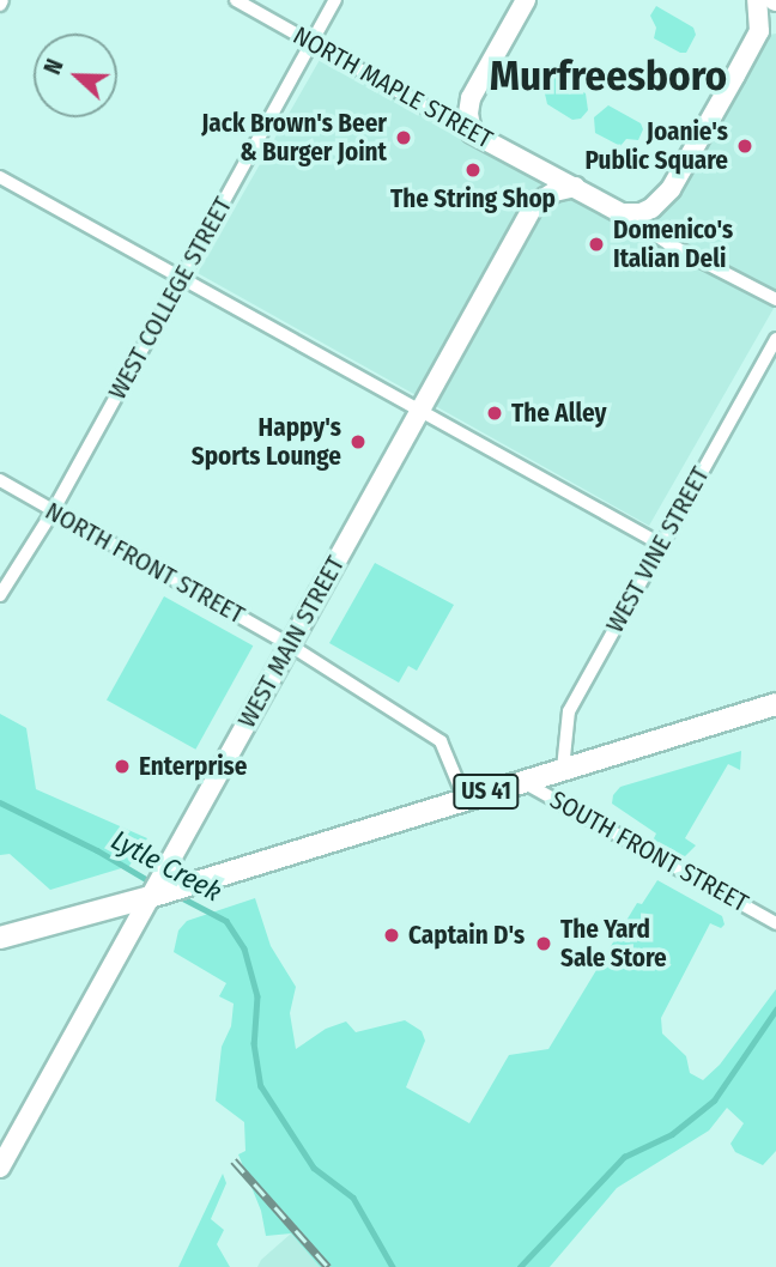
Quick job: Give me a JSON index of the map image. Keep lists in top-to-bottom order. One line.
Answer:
{"streets":{"main road":["US 41"],"street":["NORTH MAPLE STREET","WEST COLLEGE STREET","WEST VINE STREET","NORTH FRONT STREET","WEST MAIN STREET","SOUTH FRONT STREET"]},"crossings":[["NORTH MAPLE STREET","WEST COLLEGE STREET"],["WEST COLLEGE STREET","NORTH FRONT STREET"],["WEST VINE STREET","US 41"],["NORTH FRONT STREET","WEST MAIN STREET"],["WEST MAIN STREET","US 41"],["US 41","SOUTH FRONT STREET"]],"districts":["Murfreesboro"],"water":["Lytle Creek"],"places":["Jack Brown's Beer & Burger Joint","Joanie's Public Square","The String Shop","Domenico's Italian Deli","The Alley","Happy's Sports Lounge","Enterprise","Captain D's","The Yard Sale Store"],"north":"left"}
